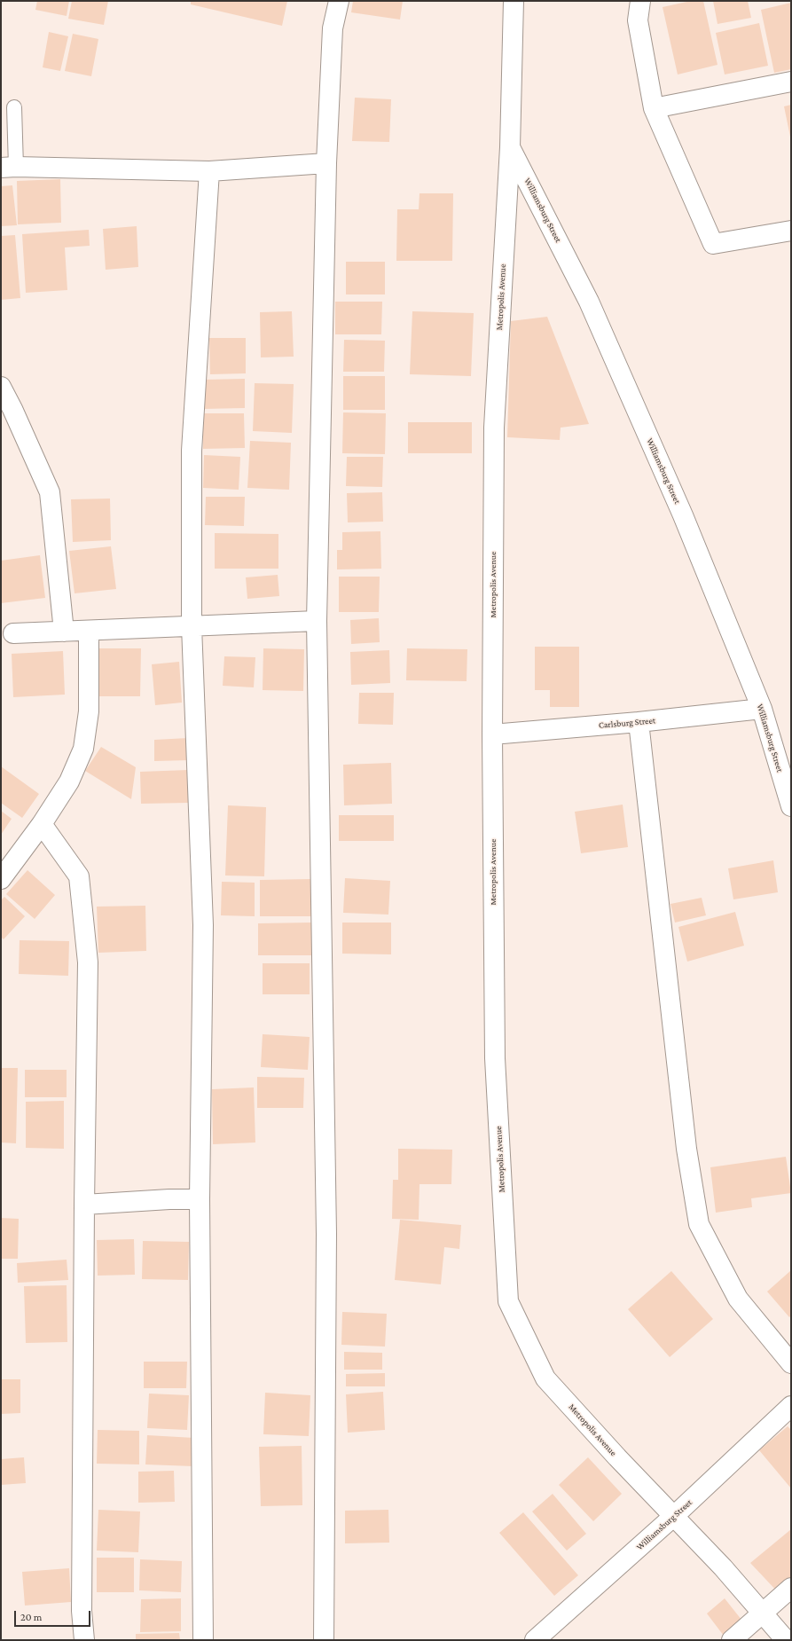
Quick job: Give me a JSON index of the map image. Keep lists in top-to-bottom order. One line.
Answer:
{"streets":{"street":["Williamsburg Street","Metropolis Avenue","Carlsburg Street"]},"crossings":[["Williamsburg Street","Metropolis Avenue"],["Williamsburg Street","Carlsburg Street"],["Metropolis Avenue","Carlsburg Street"]],"scale_bar":"20 m"}
